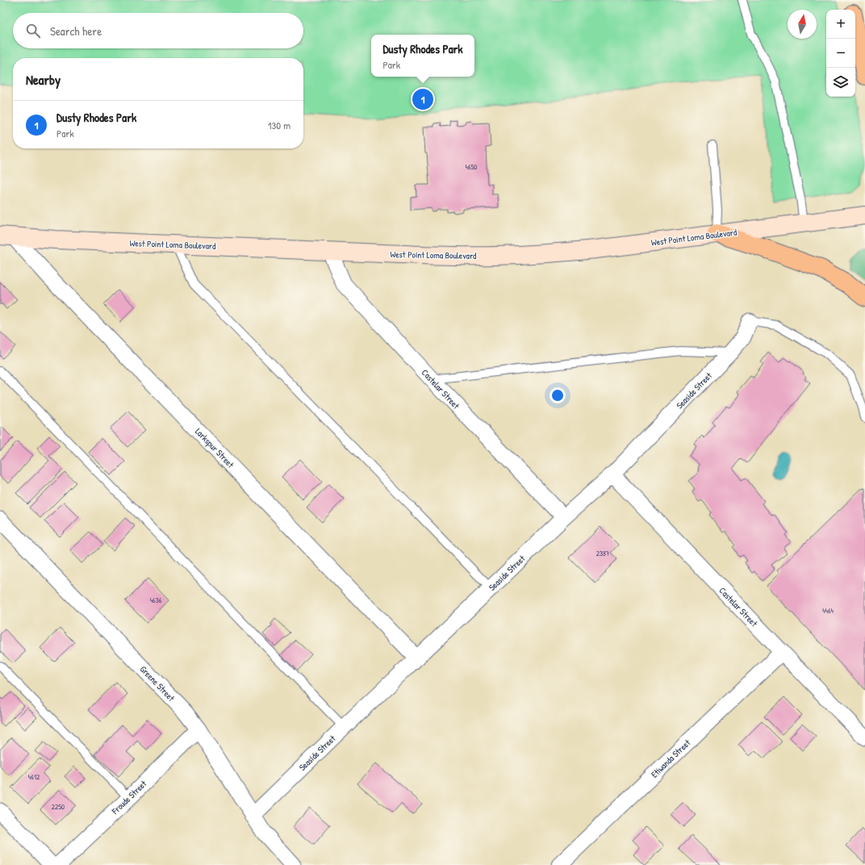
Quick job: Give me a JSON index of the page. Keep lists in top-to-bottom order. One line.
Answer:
{"streets":{"main road":["West Point Loma Boulevard"],"street":["Castelar Street","Seaside Street","Larkspur Street","Greene Street","Etiwanda Street","Froude Street"]},"crossings":[["West Point Loma Boulevard","Castelar Street"],["West Point Loma Boulevard","Larkspur Street"],["Castelar Street","Seaside Street"],["Castelar Street","Etiwanda Street"],["Seaside Street","Larkspur Street"],["Seaside Street","Greene Street"],["Greene Street","Froude Street"]],"house_numbers":["4650","2387","4636","4464","4612","2250"],"north":"top","page":{"map_buttons":["+","−"],"search":"Search here","popup":["Dusty Rhodes Park","Park"],"heading":"Nearby","pins":"1","list":[{"mark":"1","name":"Dusty Rhodes Park","note":"Park","value":"130 m"}]}}
